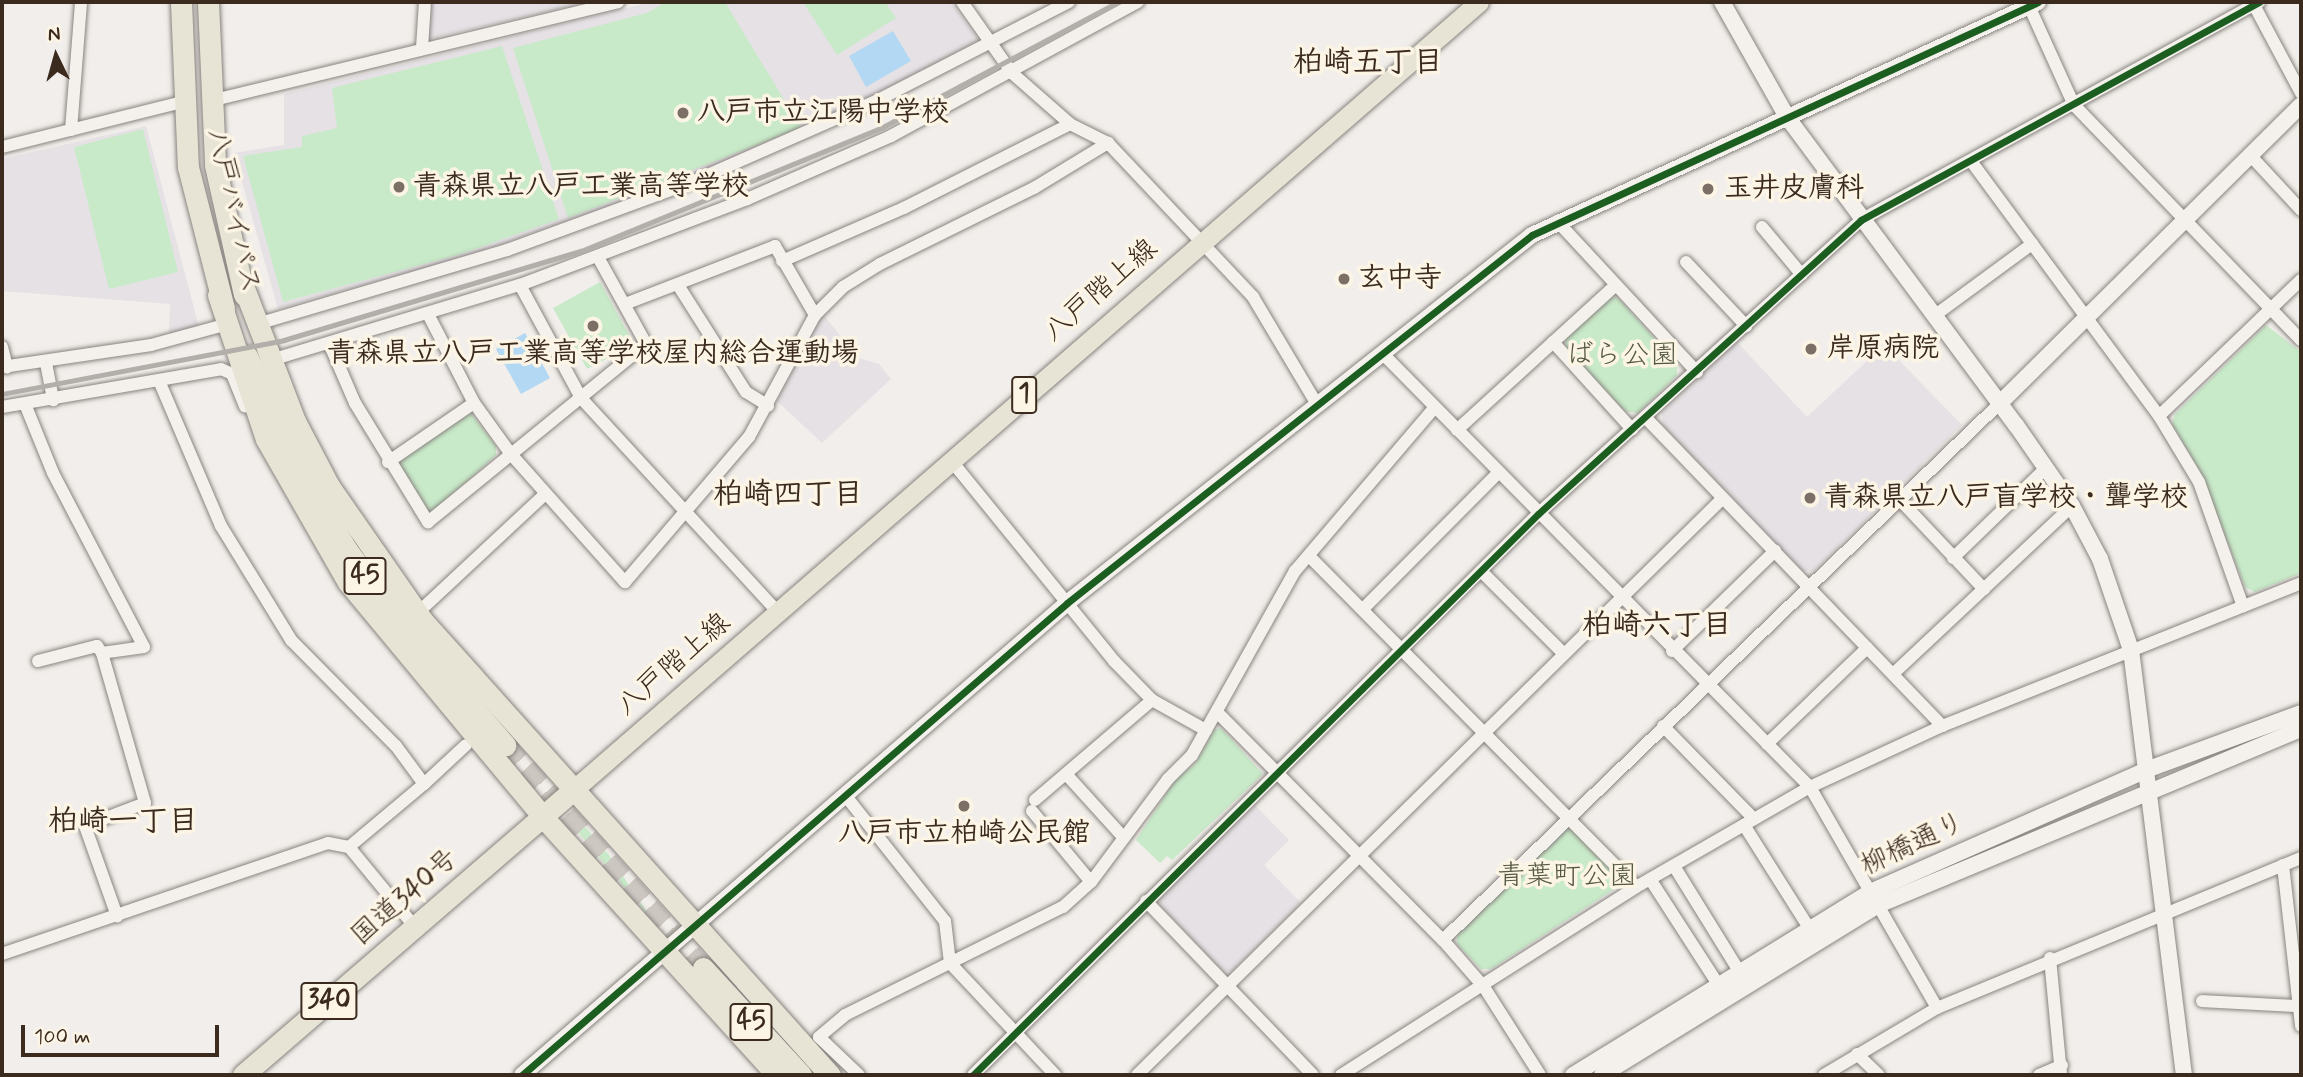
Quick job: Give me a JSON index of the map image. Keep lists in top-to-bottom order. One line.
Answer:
{"streets":{"highway":["八戸バイパス","45","国道340号","340"],"main road":["八戸階上線","1"],"street":["柳橋通り"]},"crossings":[["八戸階上線","国道340号"]],"districts":["柏崎五丁目","柏崎四丁目","柏崎六丁目","柏崎一丁目"],"parks":["ばら公園","青葉町公園"],"places":["八戸市立江陽中学校","青森県立八戸工業高等学校","玉井皮膚科","玄中寺","青森県立八戸工業高等学校屋内総合運動場","岸原病院","青森県立八戸盲学校・聾学校","八戸市立柏崎公民館"],"scale_bar":"100 m","north":"top"}
